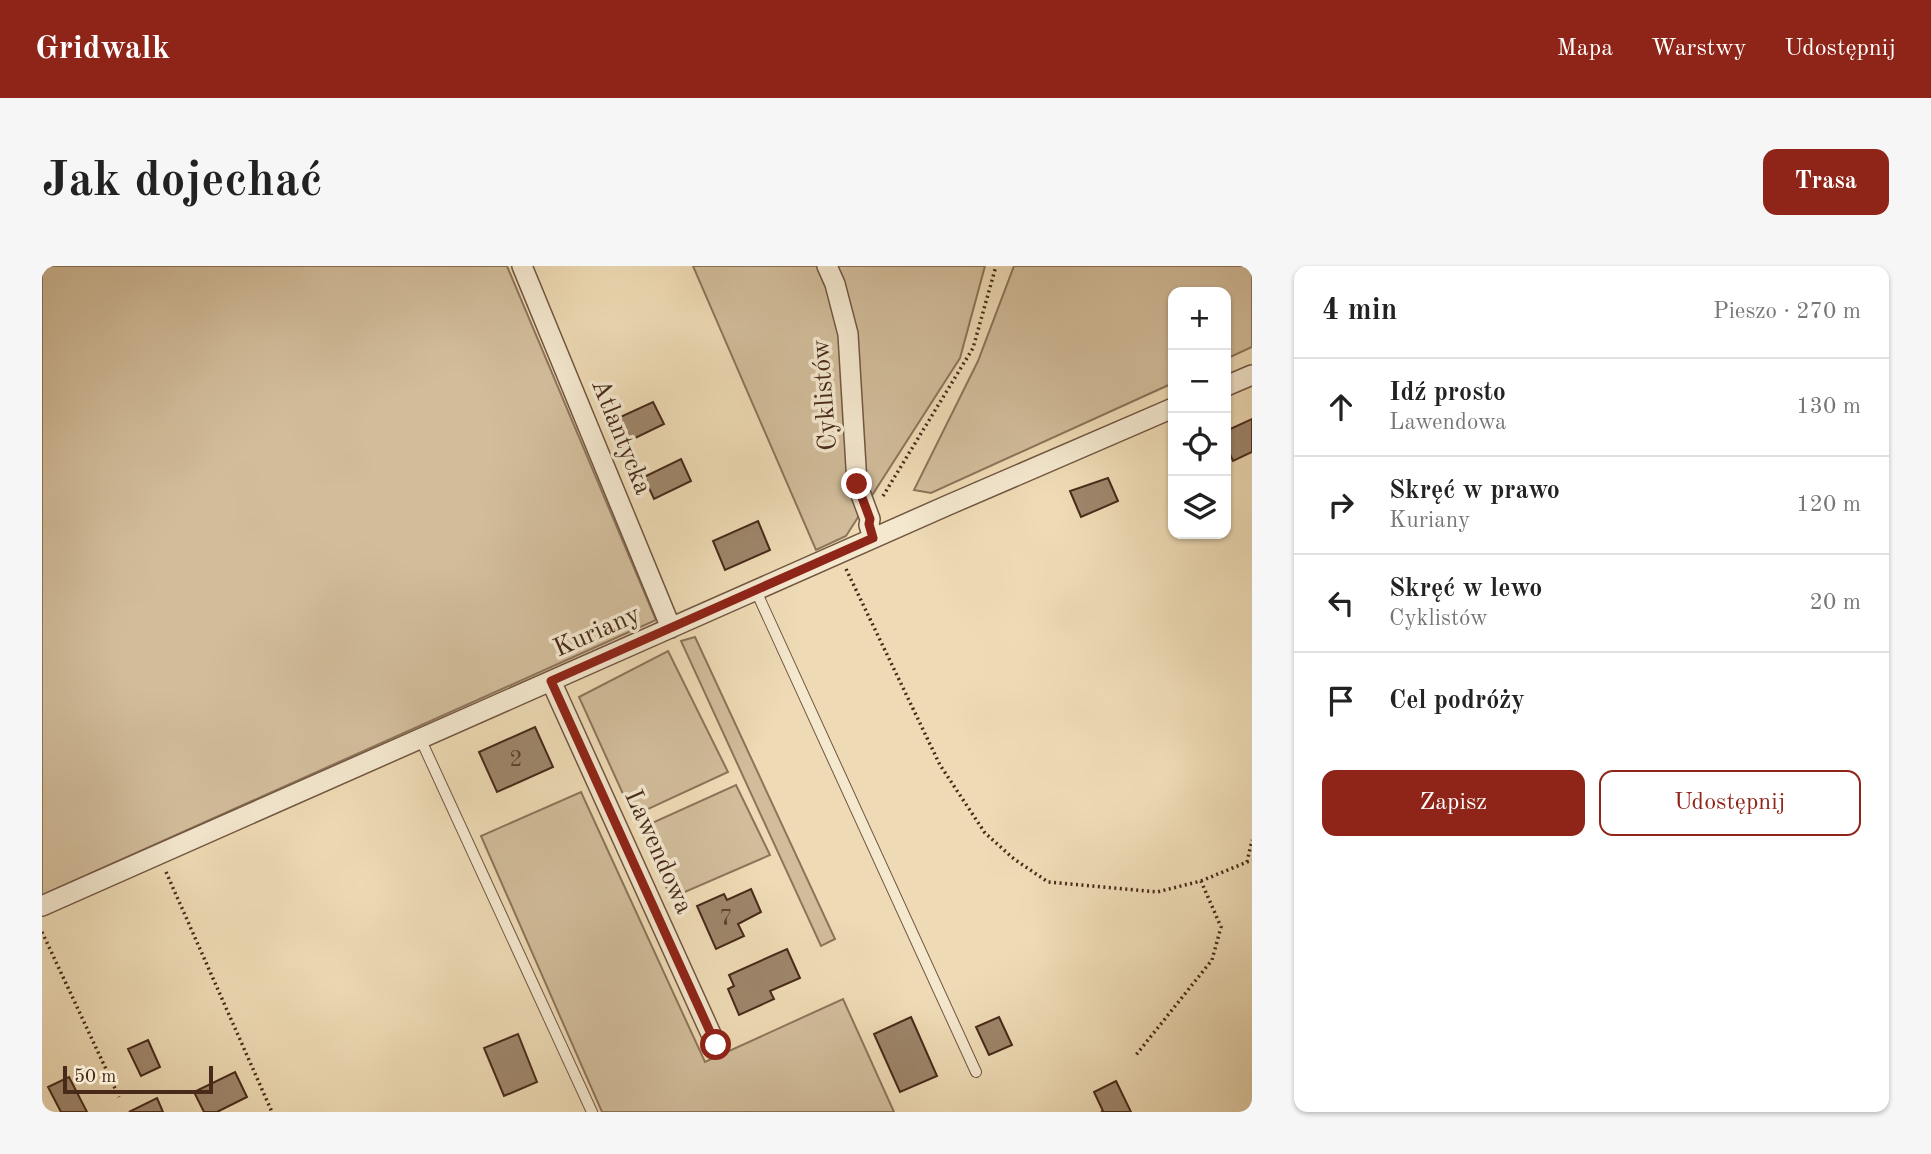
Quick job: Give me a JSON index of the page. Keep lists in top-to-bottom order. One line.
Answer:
{"streets":{"street":["Cyklistów","Atlantycka","Kuriany","Lawendowa"]},"crossings":[["Cyklistów","Kuriany"],["Atlantycka","Kuriany"],["Kuriany","Lawendowa"]],"house_numbers":["2","7"],"scale_bar":"50 m","page":{"header":"Gridwalk","nav":["Mapa","Warstwy","Udostępnij"],"buttons":["Trasa",["Zapisz","Udostępnij"]],"title":"Jak dojechać","heading":["4 min","Pieszo · 270 m"],"map_buttons":["+","−"],"list":[["Idź prosto","Lawendowa","130 m"],["Skręć w prawo","Kuriany","120 m"],["Skręć w lewo","Cyklistów","20 m"],"Cel podróży"],"scale":"50 m"}}
